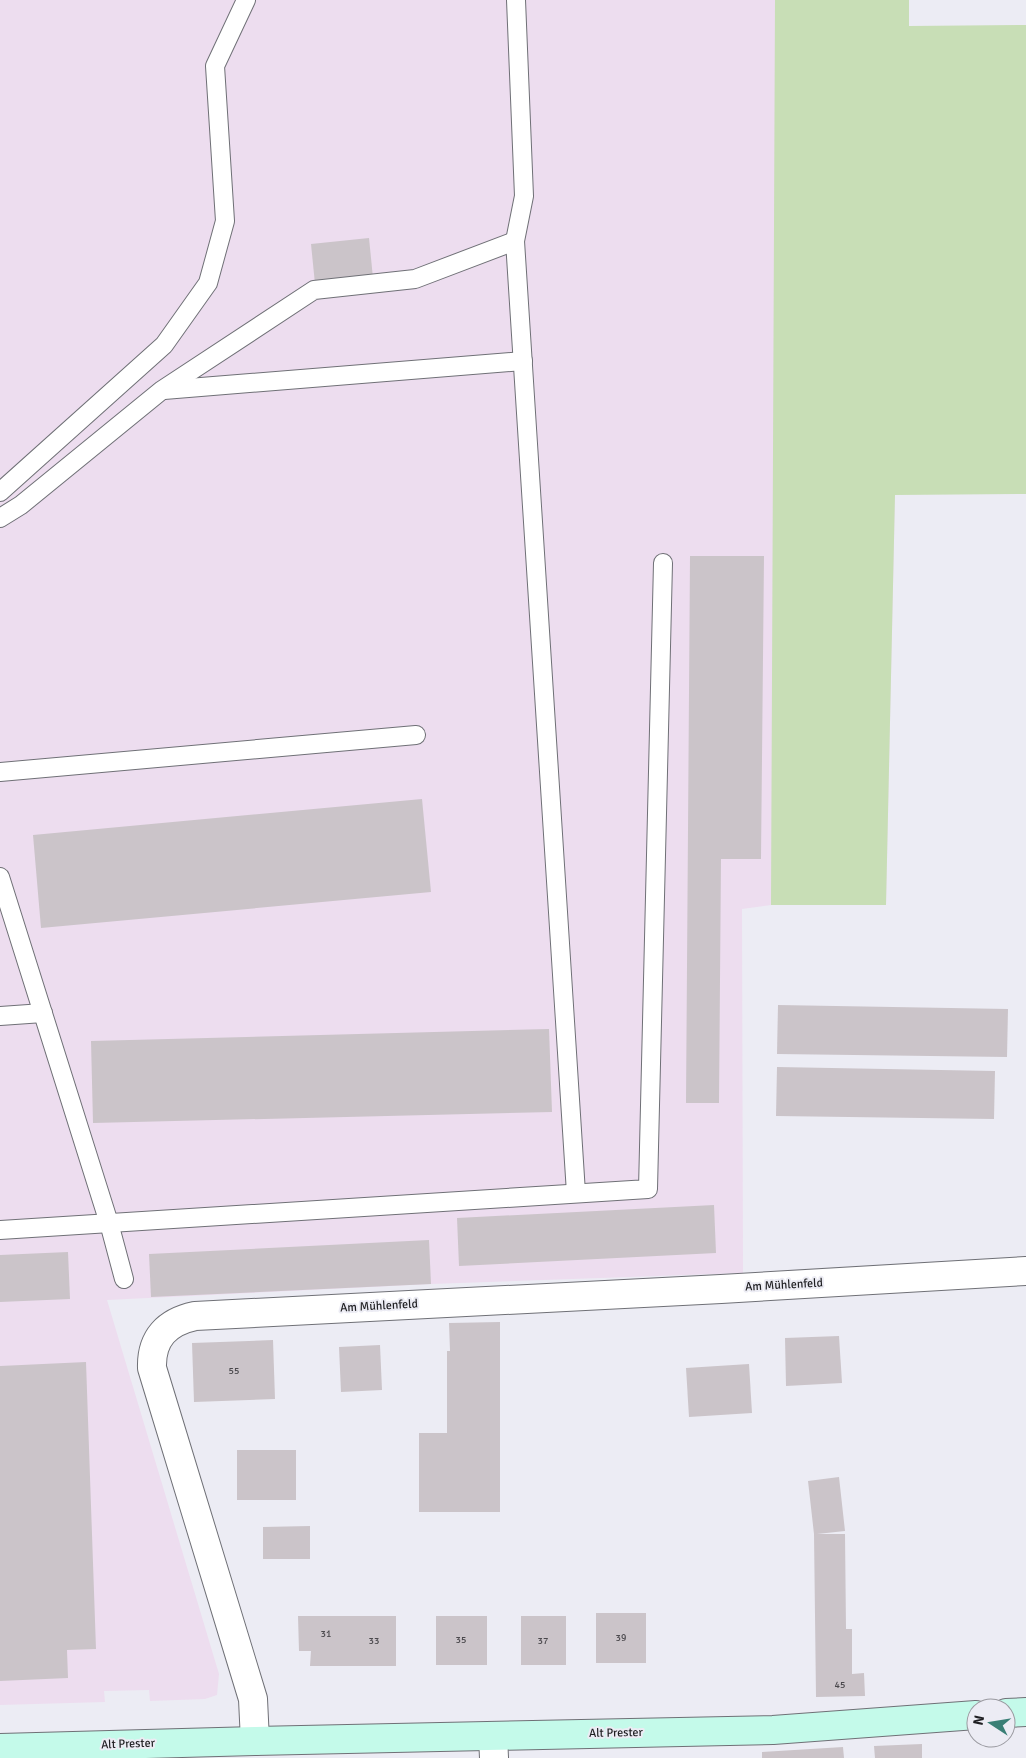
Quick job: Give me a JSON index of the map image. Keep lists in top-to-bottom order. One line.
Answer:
{"streets":{"main road":["Alt Prester"],"street":["Am Mühlenfeld"]},"crossings":[["Am Mühlenfeld","Alt Prester"]],"house_numbers":["55","31","39","35","33","37","45"],"north":"left"}
